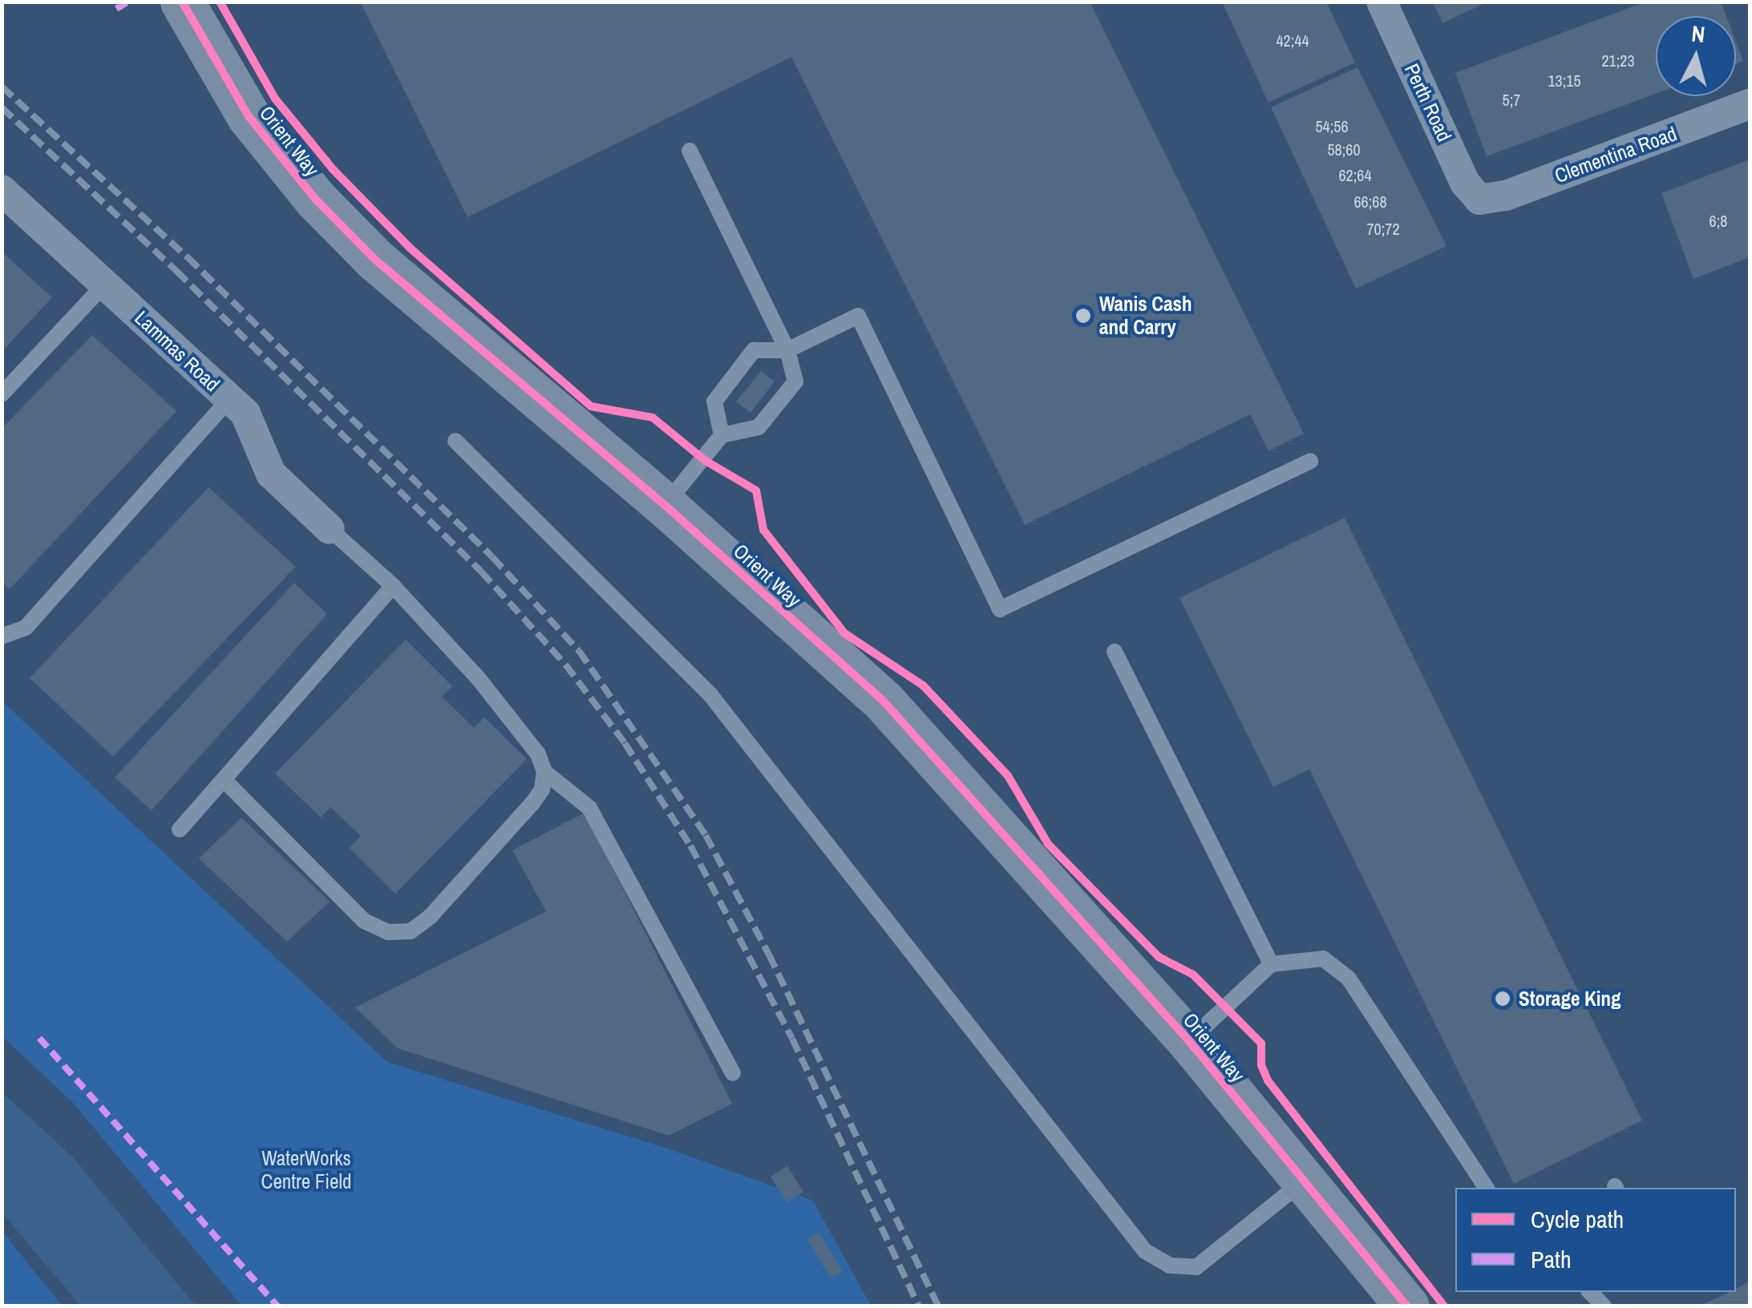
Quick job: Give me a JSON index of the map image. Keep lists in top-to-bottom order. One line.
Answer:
{"streets":{"street":["Perth Road","Orient Way","Clementina Road","Lammas Road"]},"crossings":[["Perth Road","Clementina Road"]],"parks":["WaterWorks Centre Field"],"places":["Wanis Cash and Carry","Storage King"],"house_numbers":["42;44","21;23","13;15","5;7","54;56","58;60","62;64","66;68","6;8","70;72"],"legend":["Cycle path","Path"],"north":"top"}
